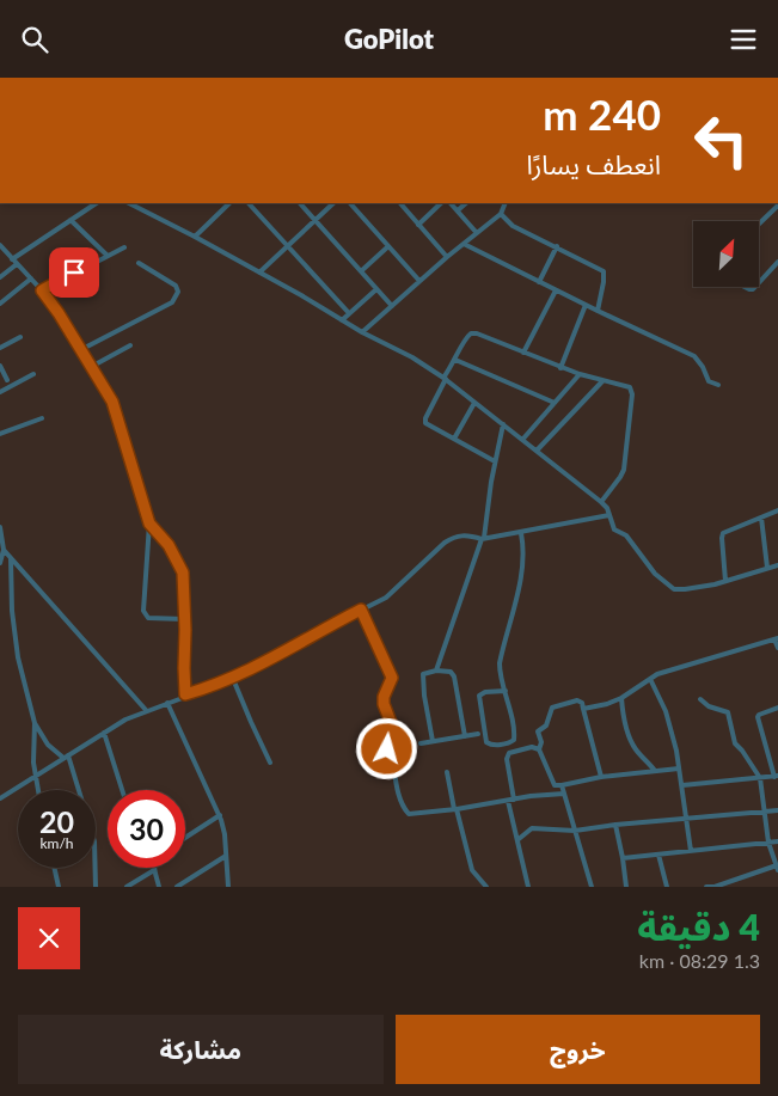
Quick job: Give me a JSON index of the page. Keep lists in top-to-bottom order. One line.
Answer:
{"north":"top right","page":{"header":"GoPilot","turn":["240 m","انعطف يسارًا"],"speed":"20 km/h","limit":"30","heading":["4 دقيقة","1.3 km · 08:29"],"buttons":["خروج","مشاركة"]}}
